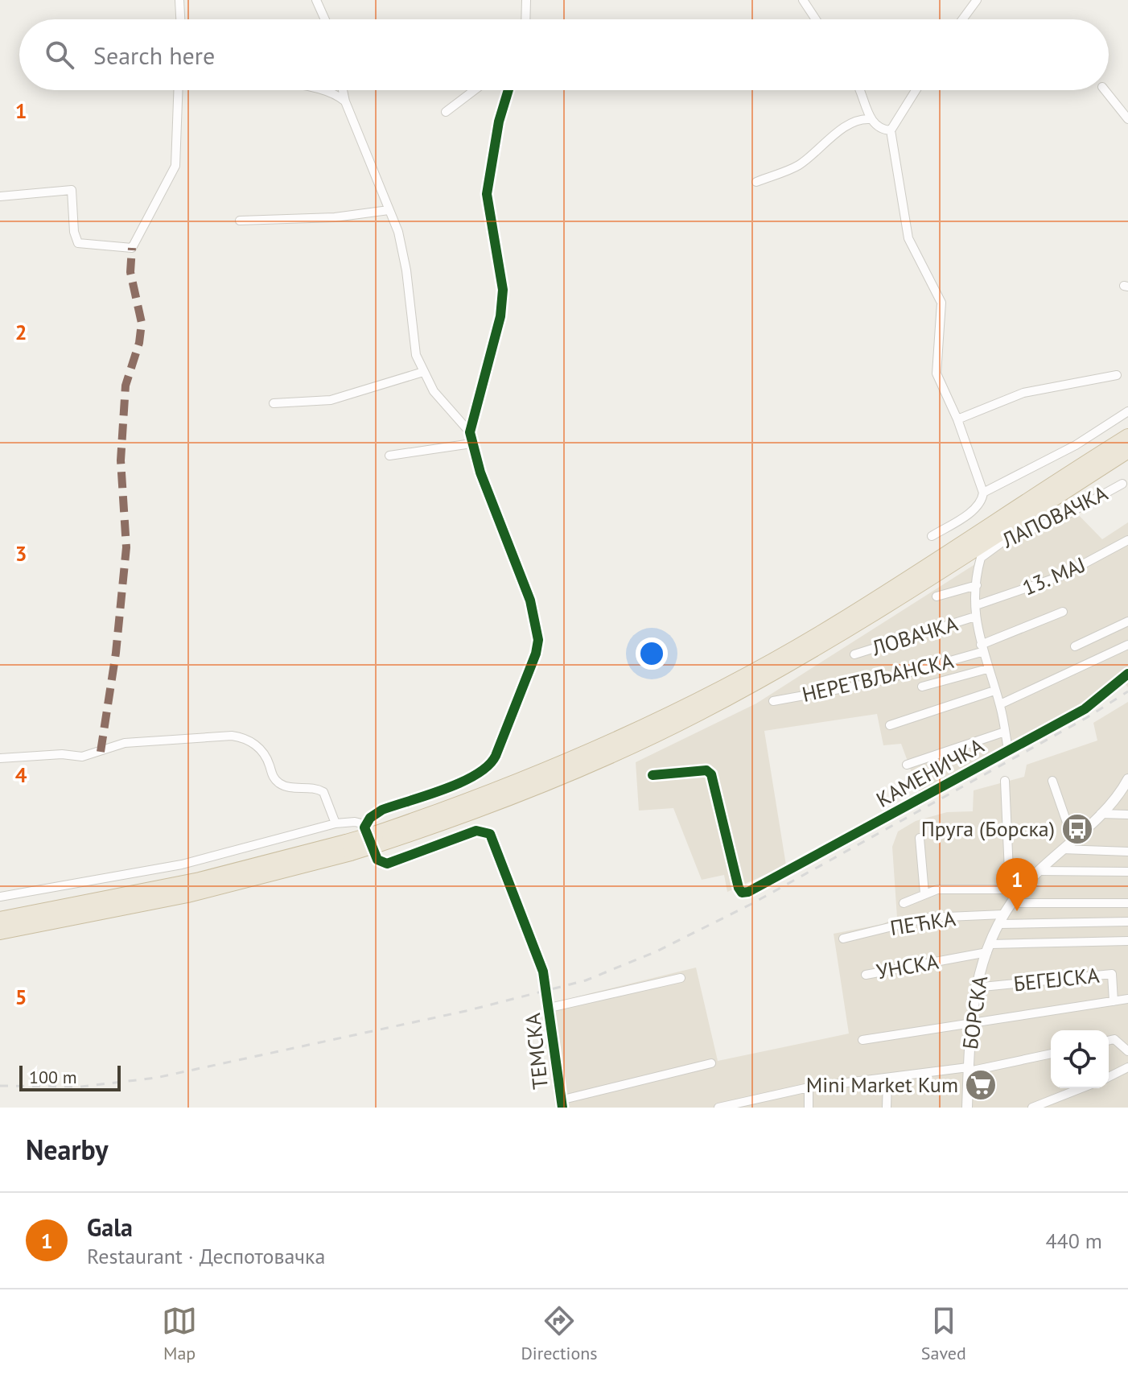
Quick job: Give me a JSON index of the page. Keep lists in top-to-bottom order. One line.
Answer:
{"streets":{"street":["ЛАПОВАЧКА","13. МАЈ","ЛОВАЧКА","НЕРЕТВЉАНСКА","КАМЕНИЧКА","ПЕЋКА","УНСКА","БЕГЕЈСКА","БОРСКА","ТЕМСКА"]},"crossings":[["ЛАПОВАЧКА","13. МАЈ"],["ЛАПОВАЧКА","ЛОВАЧКА"],["ЛАПОВАЧКА","НЕРЕТВЉАНСКА"],["ЛАПОВАЧКА","КАМЕНИЧКА"],["ПЕЋКА","БОРСКА"],["УНСКА","БОРСКА"],["БЕГЕЈСКА","БОРСКА"]],"places":{"bus stop":["Пруга (Борска)"],"supermarket":["Mini Market Kum"]},"scale_bar":"100 m","page":{"search":"Search here","pins":"1","scale":"100 m","heading":"Nearby","list":[{"mark":"1","name":"Gala","note":"Restaurant · Деспотовачка","value":"440 m"}],"nav":["Map","Directions","Saved"]},"grid":{"rows":["1","2","3","4","5"]}}
